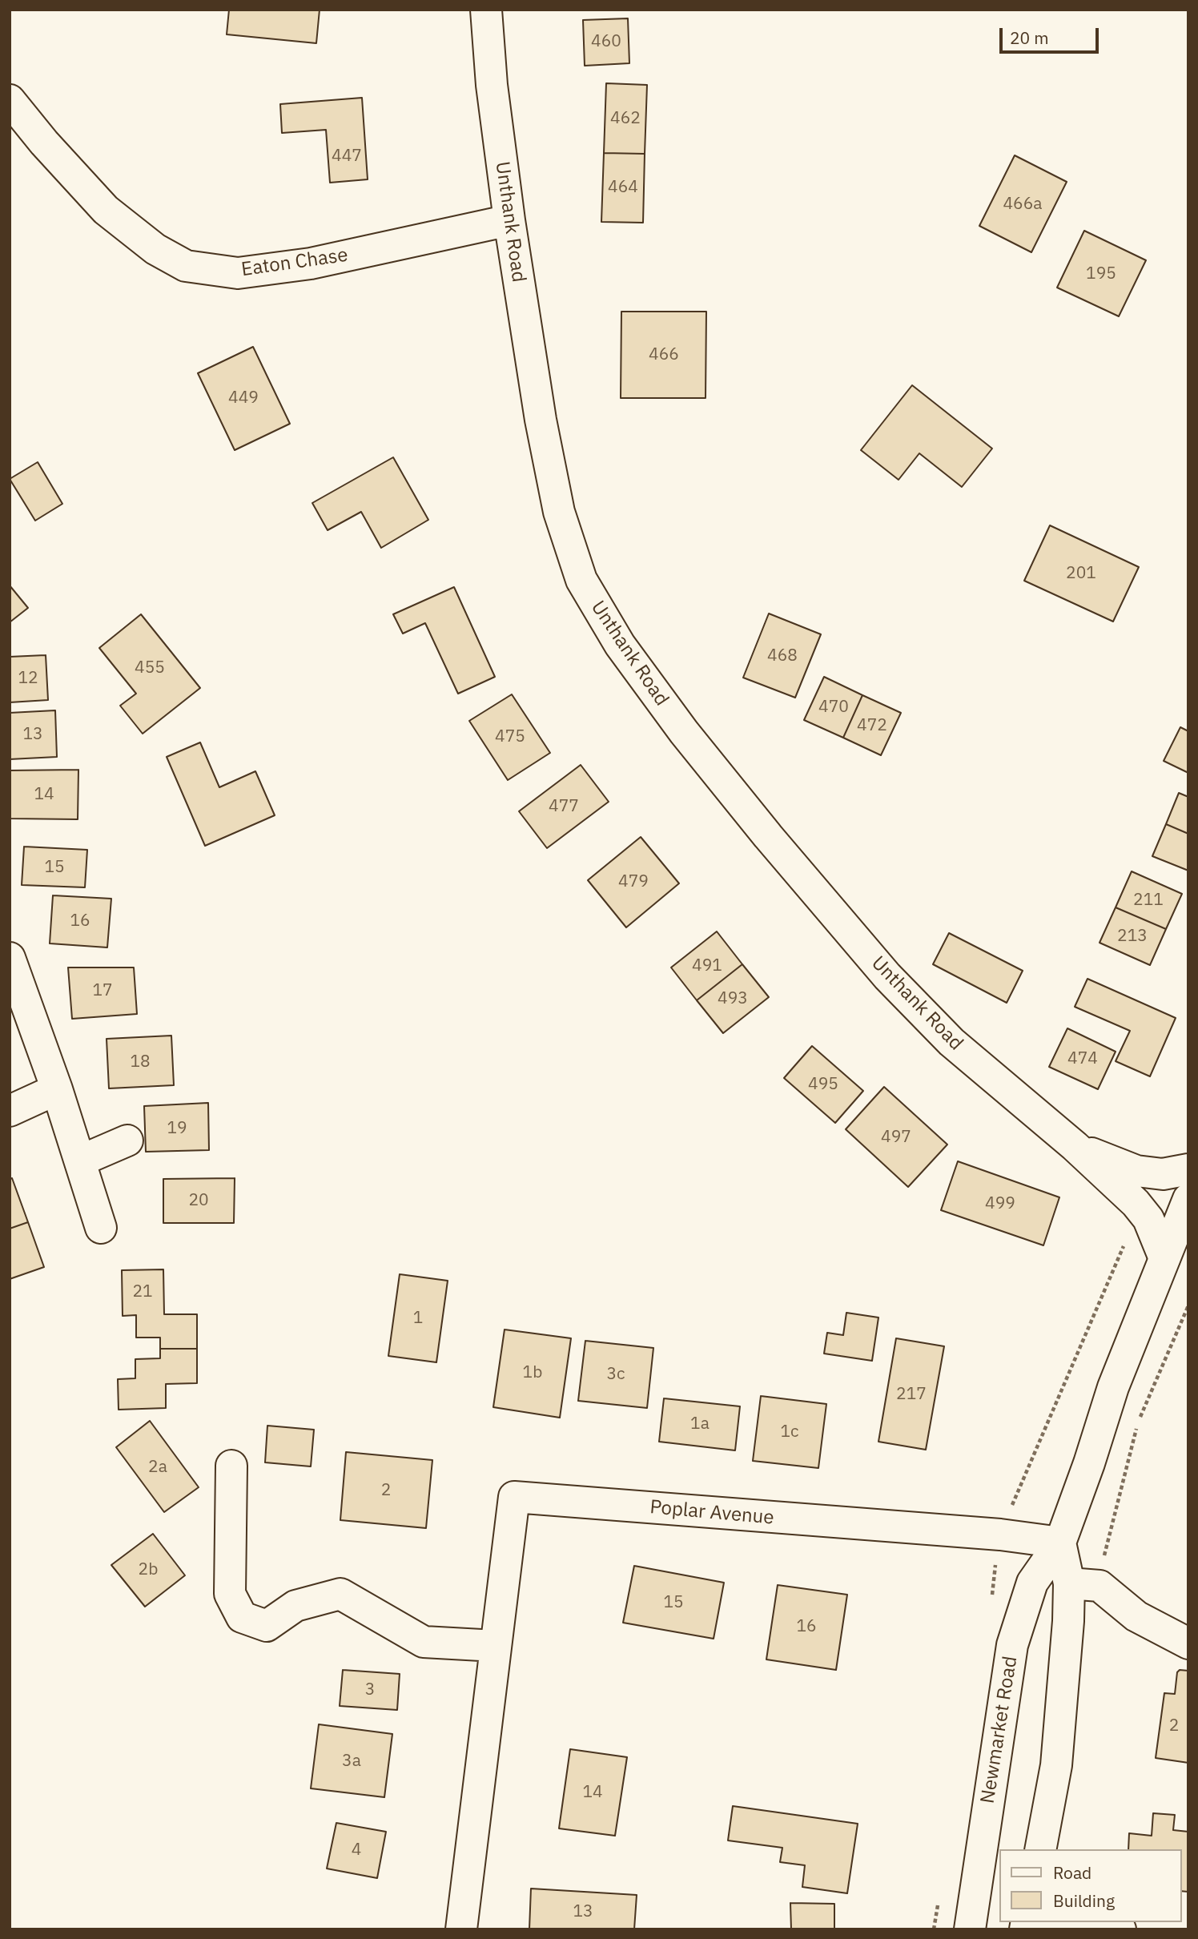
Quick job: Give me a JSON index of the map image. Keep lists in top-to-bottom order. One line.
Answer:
{"streets":{"main road":["Unthank Road","Eaton Chase","Poplar Avenue","Newmarket Road"]},"crossings":[["Unthank Road","Eaton Chase"],["Unthank Road","Newmarket Road"],["Poplar Avenue","Newmarket Road"]],"house_numbers":["460","462","447","464","466a","195","466","449","201","468","455","12","470","472","13","475","14","477","15","479","211","16","213","491","17","493","474","18","495","19","497","20","499","21","1","1b","3c","217","1a","1c","2a","2","2b","15","16","3","2","3a","14","4","13"],"legend":["Road","Building"],"scale_bar":"20 m"}
